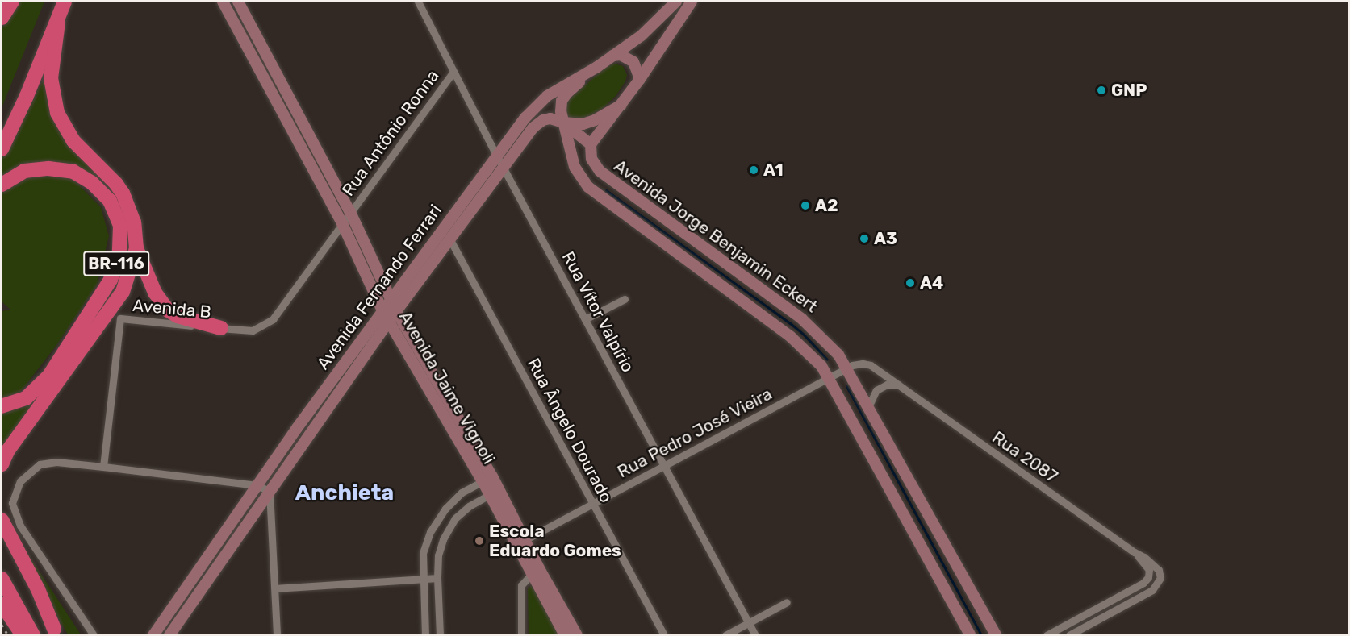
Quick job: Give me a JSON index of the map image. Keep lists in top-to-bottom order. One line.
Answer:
{"streets":{"highway":["BR-116"],"street":["Rua Antônio Ronna","Avenida Jorge Benjamin Eckert","Avenida Fernando Ferrari","Avenida B","Rua Vítor Valpírio","Avenida Jaime Vignoli","Rua Ângelo Dourado","Rua Pedro José Vieira","Rua 2087"]},"crossings":[["Rua Antônio Ronna","Avenida B"],["Rua Antônio Ronna","Rua Vítor Valpírio"],["Rua Antônio Ronna","Avenida Jaime Vignoli"],["Avenida Jorge Benjamin Eckert","Avenida Fernando Ferrari"],["Avenida Jorge Benjamin Eckert","Rua Pedro José Vieira"],["Avenida Jorge Benjamin Eckert","Rua 2087"],["Avenida Fernando Ferrari","Rua Vítor Valpírio"],["Avenida Fernando Ferrari","Avenida Jaime Vignoli"],["Avenida Fernando Ferrari","Rua Ângelo Dourado"],["Avenida B","Avenida Jaime Vignoli"],["Rua Vítor Valpírio","Rua Pedro José Vieira"],["Avenida Jaime Vignoli","Rua Pedro José Vieira"],["Rua Ângelo Dourado","Rua Pedro José Vieira"],["Rua Pedro José Vieira","Rua 2087"]],"districts":["Anchieta"],"places":["GNP","A1","A2","A3","A4","Escola Eduardo Gomes"]}
